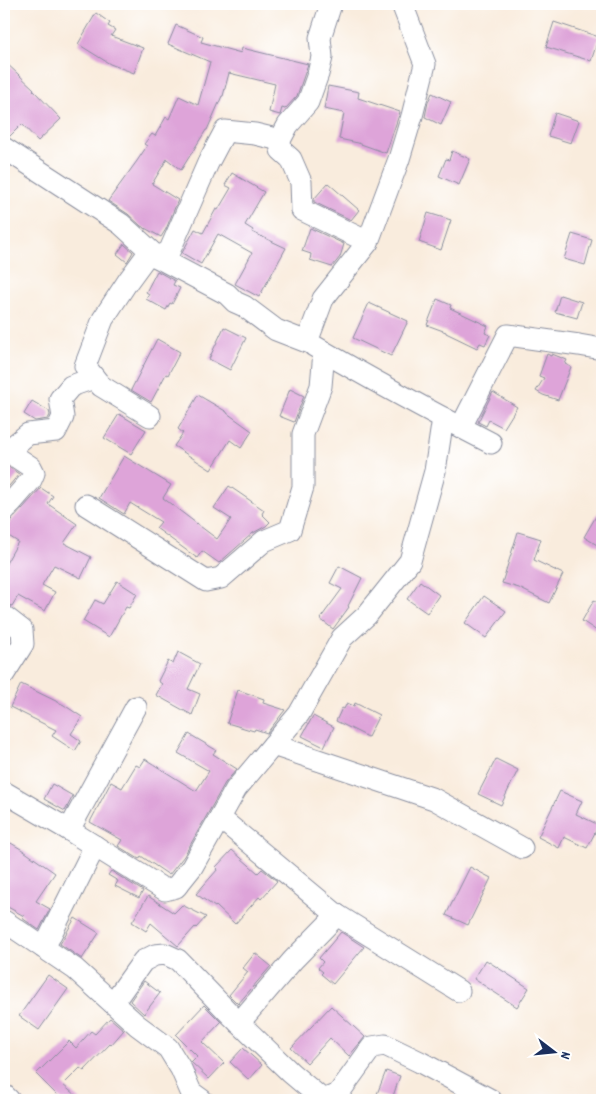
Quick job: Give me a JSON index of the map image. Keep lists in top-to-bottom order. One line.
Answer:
{"north":"right"}
